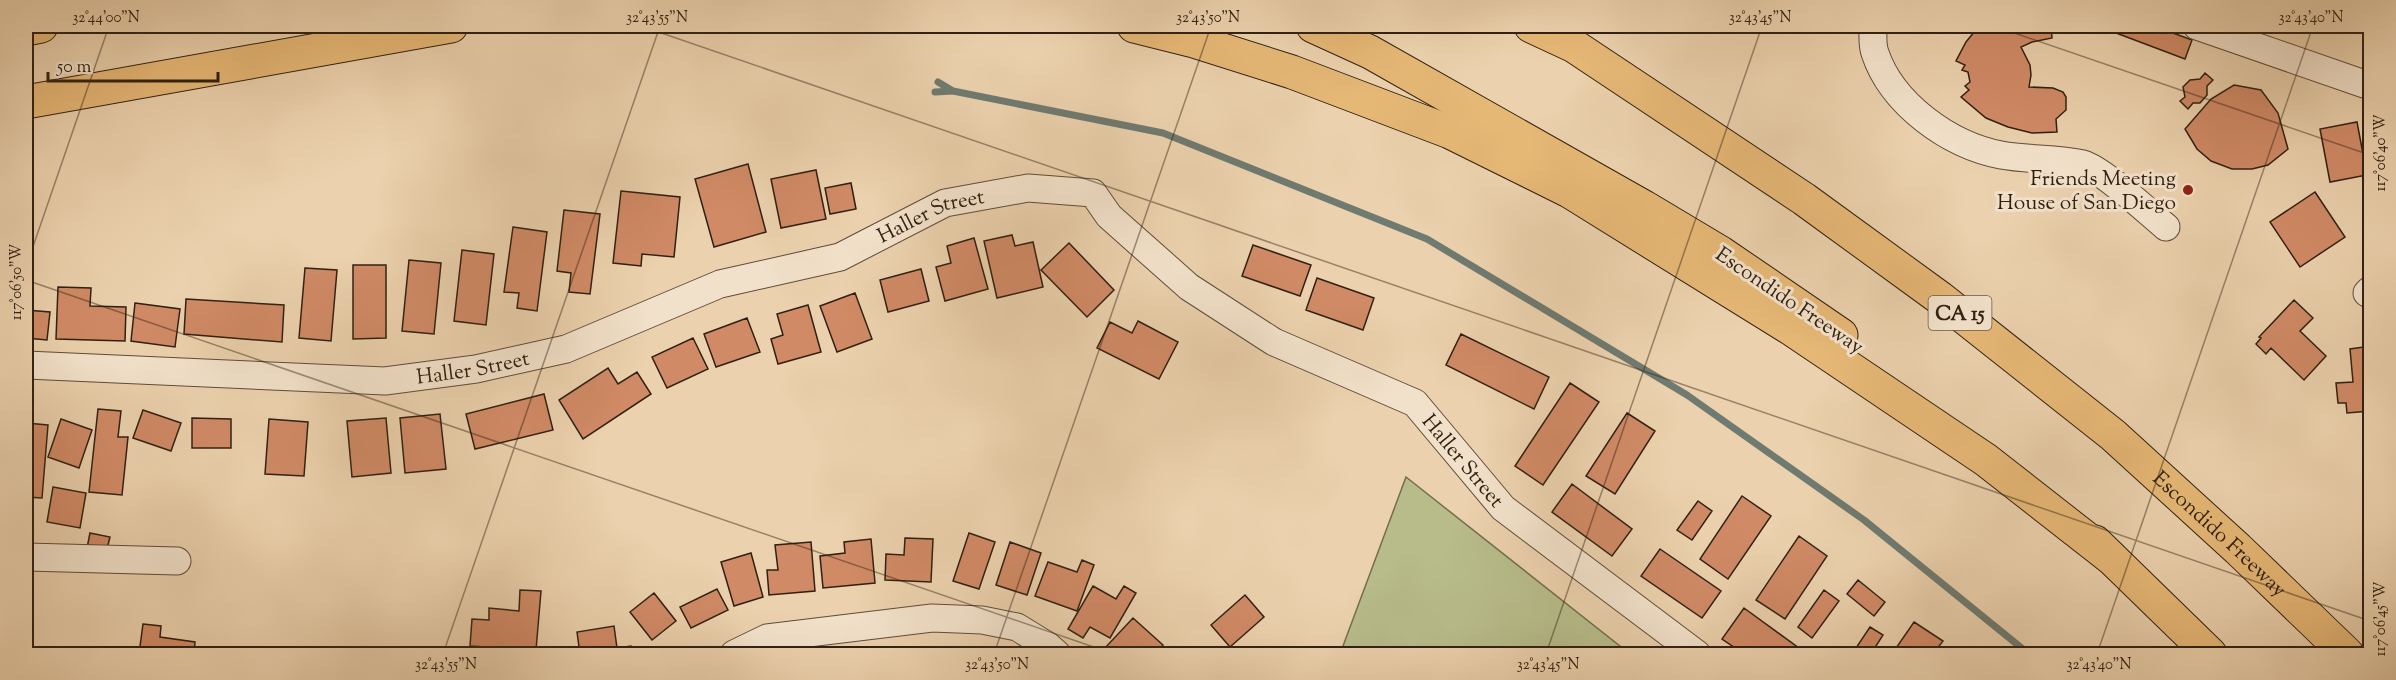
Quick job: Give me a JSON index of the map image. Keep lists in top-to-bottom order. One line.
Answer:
{"streets":{"highway":["Escondido Freeway","CA 15"],"street":["Haller Street"]},"places":["Friends Meeting House of San Diego"],"scale_bar":"50 m","coordinates":["32°44'00\"N","32°43'55\"N","32°43'50\"N","32°43'45\"N","32°43'40\"N","117°06'40\"W","117°06'50\"W","117°06'45\"W"]}
